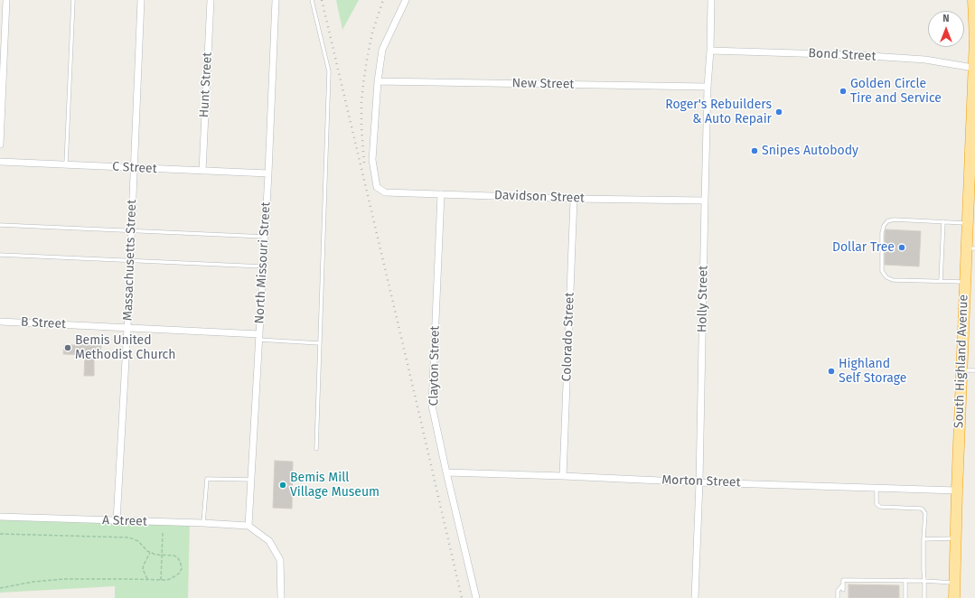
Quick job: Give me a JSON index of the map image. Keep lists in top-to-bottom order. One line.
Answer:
{"streets":{"highway":["South Highland Avenue"],"street":["Bond Street","New Street","Hunt Street","C Street","Davidson Street","Massachusetts Street","North Missouri Street","Holly Street","B Street","Colorado Street","Clayton Street","Morton Street","A Street"]},"crossings":[["Bond Street","Holly Street"],["Bond Street","South Highland Avenue"],["New Street","Davidson Street"],["New Street","Holly Street"],["Hunt Street","C Street"],["C Street","Massachusetts Street"],["C Street","North Missouri Street"],["Davidson Street","Holly Street"],["Davidson Street","Colorado Street"],["Davidson Street","Clayton Street"],["Massachusetts Street","B Street"],["Massachusetts Street","A Street"],["North Missouri Street","B Street"],["North Missouri Street","A Street"],["Holly Street","Morton Street"],["Colorado Street","Morton Street"],["South Highland Avenue","Morton Street"],["Clayton Street","Morton Street"]],"places":["Golden Circle Tire and Service","Roger's Rebuilders & Auto Repair","Snipes Autobody","Dollar Tree","Bemis United Methodist Church","Highland Self Storage","Bemis Mill Village Museum"],"north":"top"}
